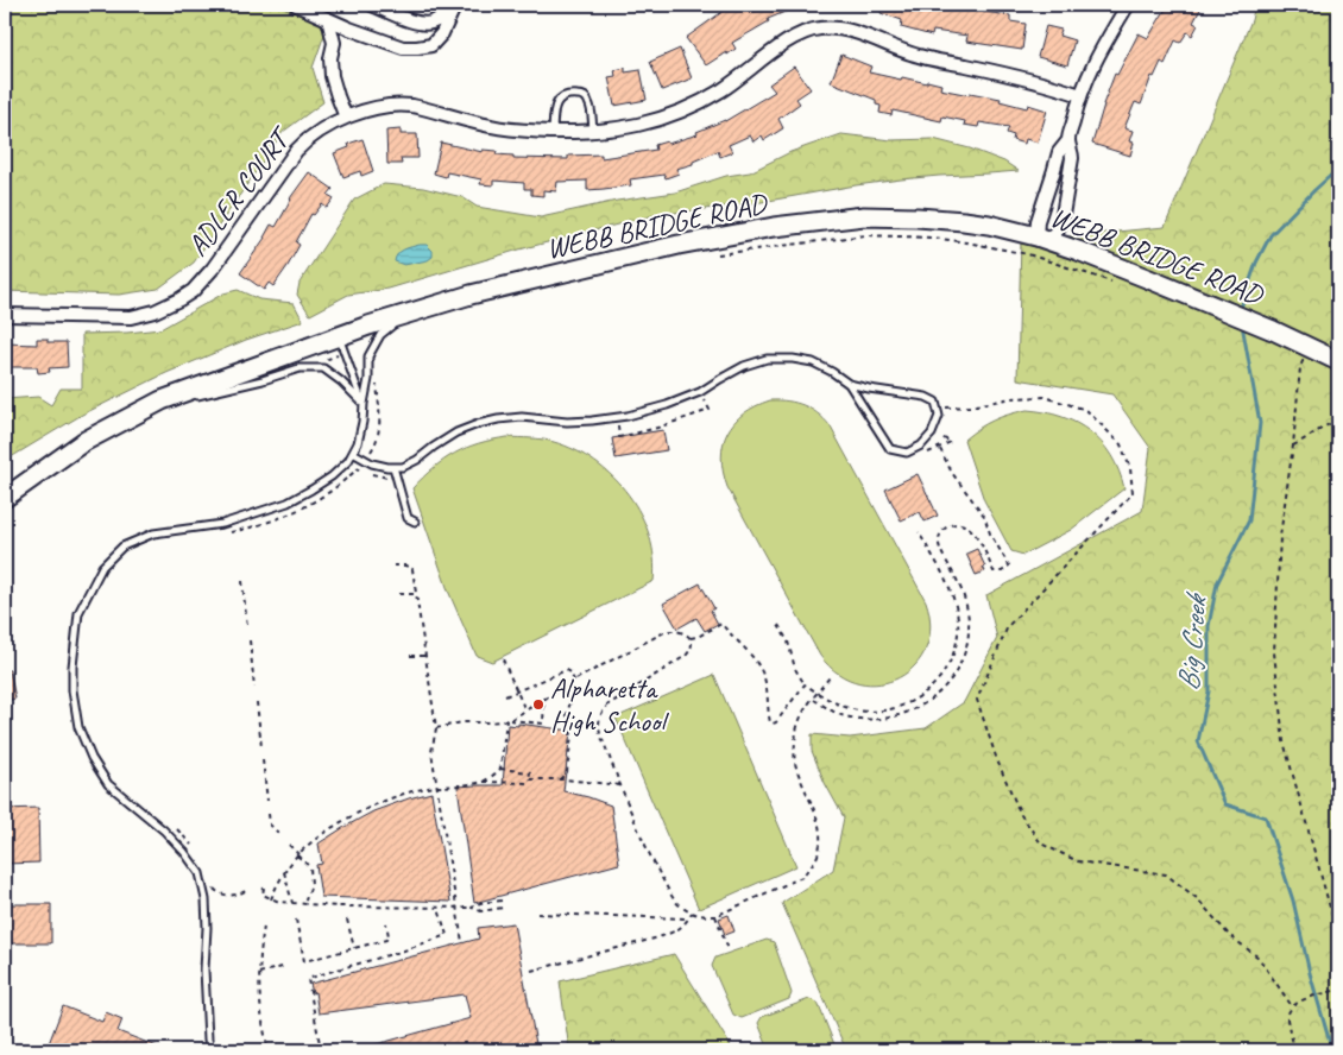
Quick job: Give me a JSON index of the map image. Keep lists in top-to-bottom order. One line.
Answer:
{"streets":{"street":["ADLER COURT","WEBB BRIDGE ROAD"]},"water":["Big Creek"],"places":["Alpharetta High School"]}
